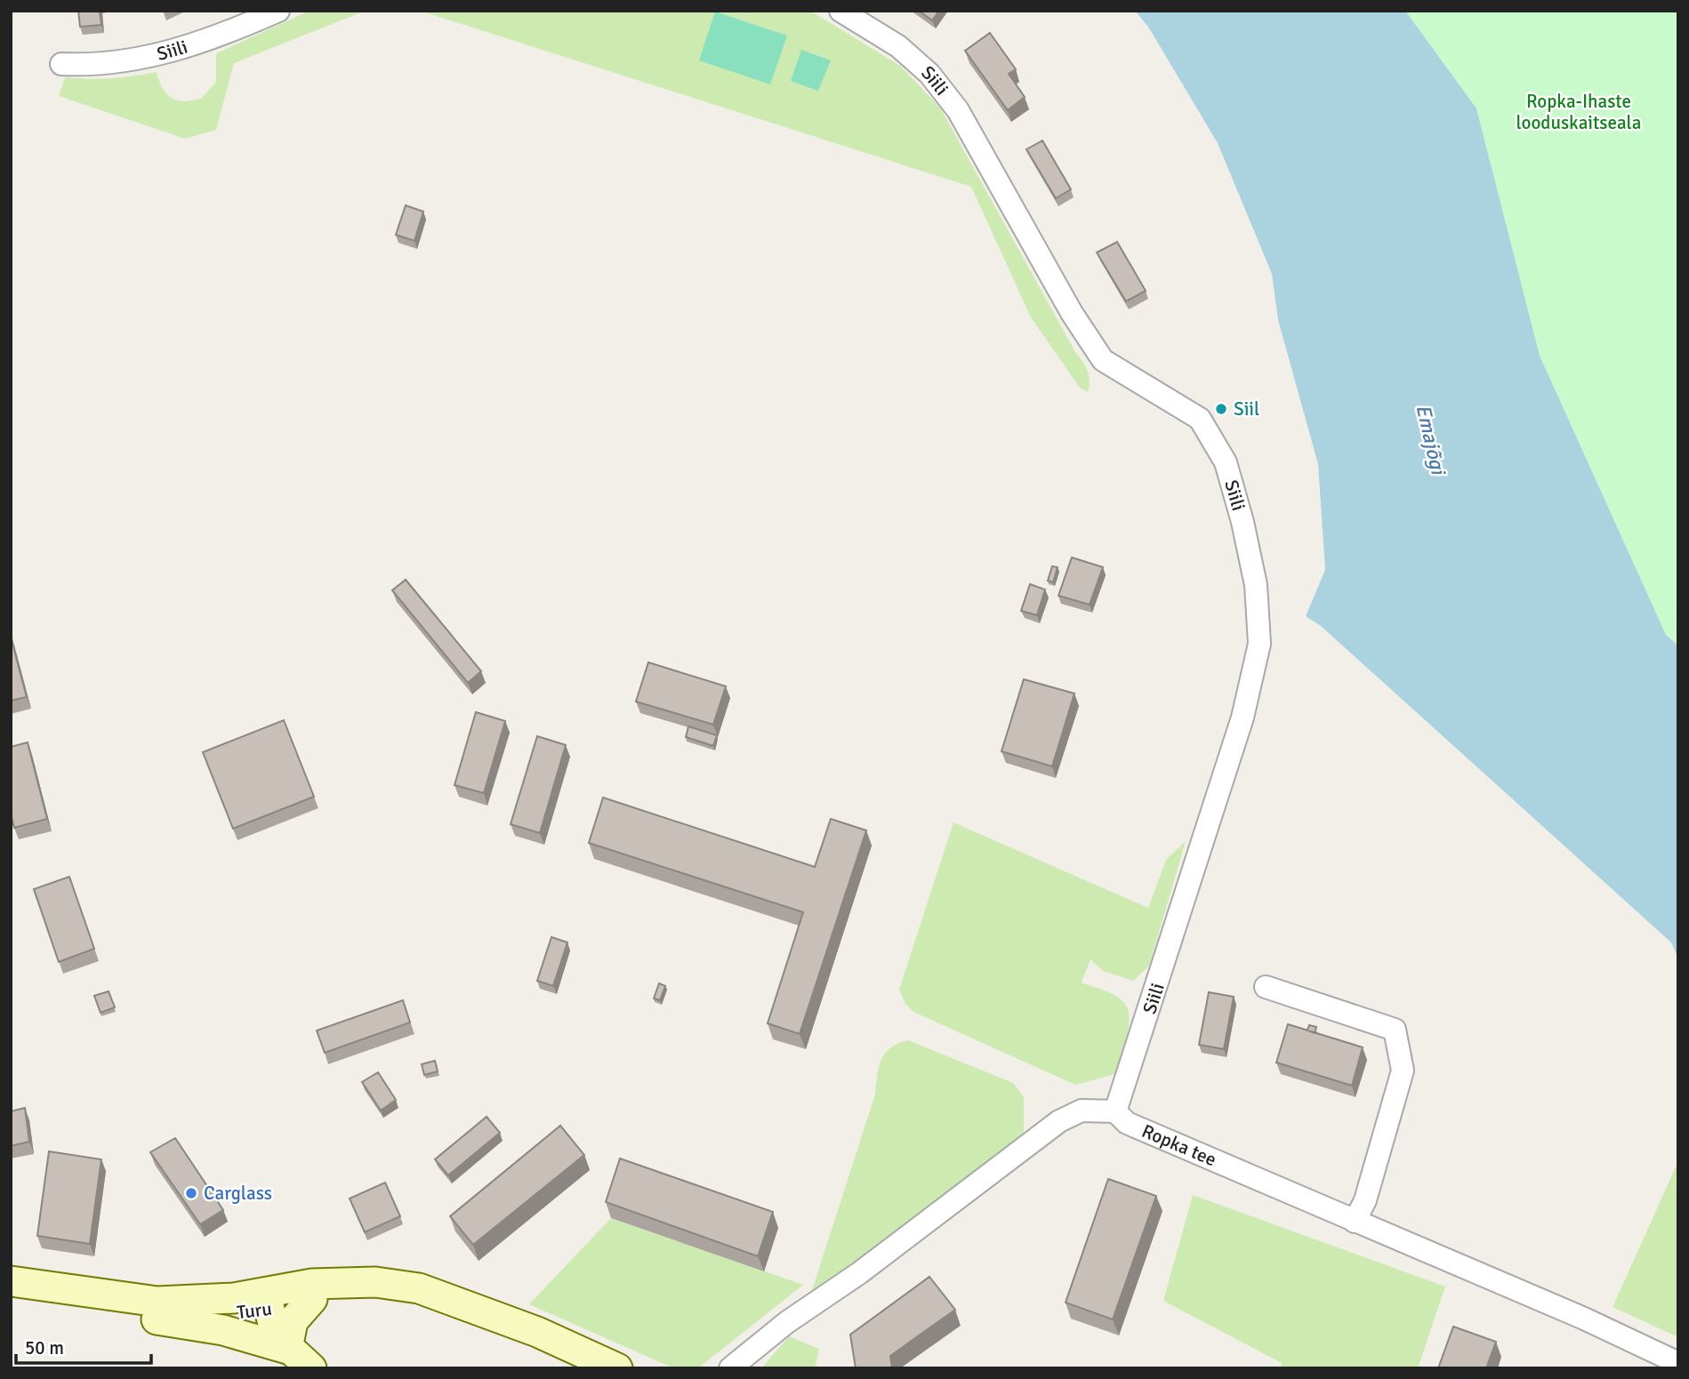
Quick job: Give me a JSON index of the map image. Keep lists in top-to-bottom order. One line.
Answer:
{"streets":{"main road":["Turu"],"street":["Siili","Ropka tee"]},"crossings":[["Siili","Ropka tee"]],"water":["Emajõgi"],"parks":["Ropka-Ihaste looduskaitseala"],"places":["Siil","Carglass"],"scale_bar":"50 m"}
